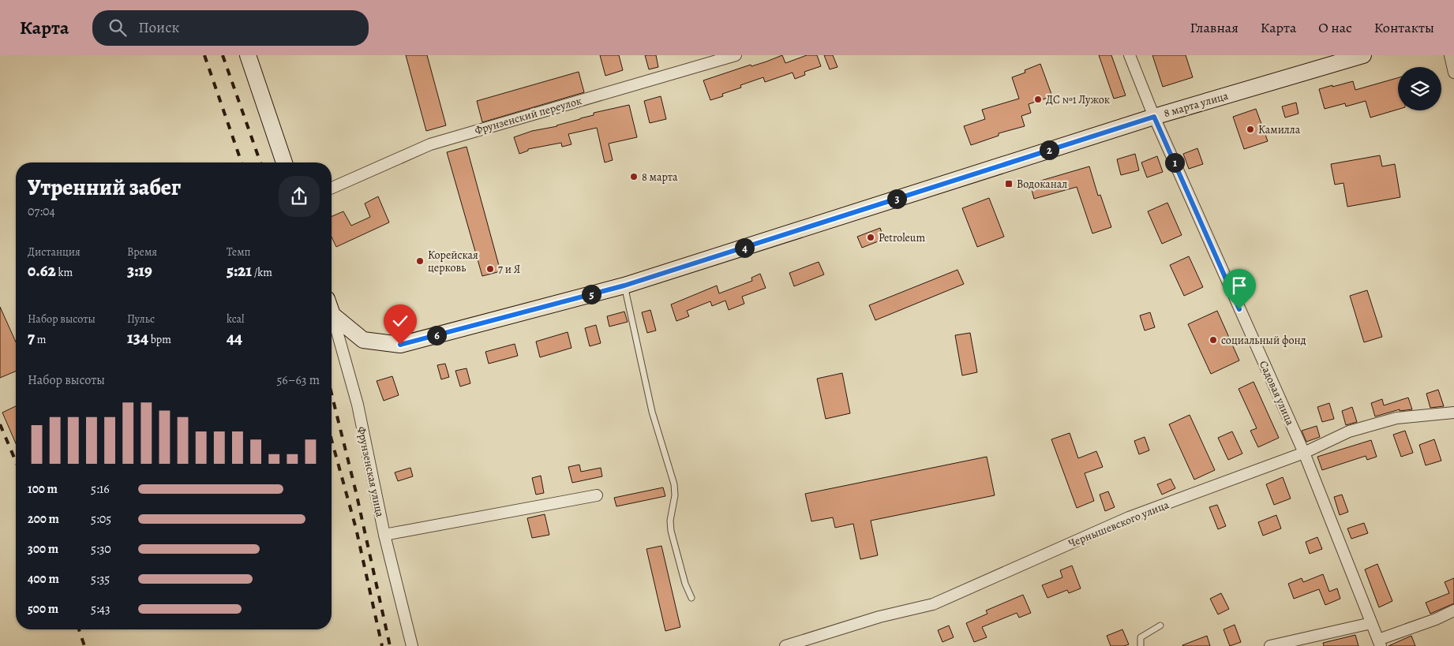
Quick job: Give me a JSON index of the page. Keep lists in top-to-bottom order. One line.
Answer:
{"streets":{"street":["8 марта улица","Фрунзенский переулок","Садовая улица","Фрунзенская улица","Чернышевского улица"]},"crossings":[["8 марта улица","Садовая улица"],["8 марта улица","Фрунзенская улица"],["Садовая улица","Чернышевского улица"]],"places":{"other":["ДС №1 Лужок","Камилла","8 марта","Petroleum","Корейская церковь","7 и Я","социальный фонд"],"transit":["Водоканал"]},"page":{"header":"Карта","search":"Поиск","nav":["Главная","Карта","О нас","Контакты"],"pins":["2","1","3","4","5","6"],"heading":["Утренний забег","07:04"],"stats":[["Дистанция","0.62 km"],["Время","3:19"],["Темп","5:21 /km"],["Набор высоты","7 m"],["Пульс","134 bpm"],["kcal","44"]],"chart":["Набор высоты","56–63 m"],"list":[{"name":"100 m","note":"5:16"},{"name":"200 m","note":"5:05"},{"name":"300 m","note":"5:30"},{"name":"400 m","note":"5:35"},{"name":"500 m","note":"5:43"}]}}
